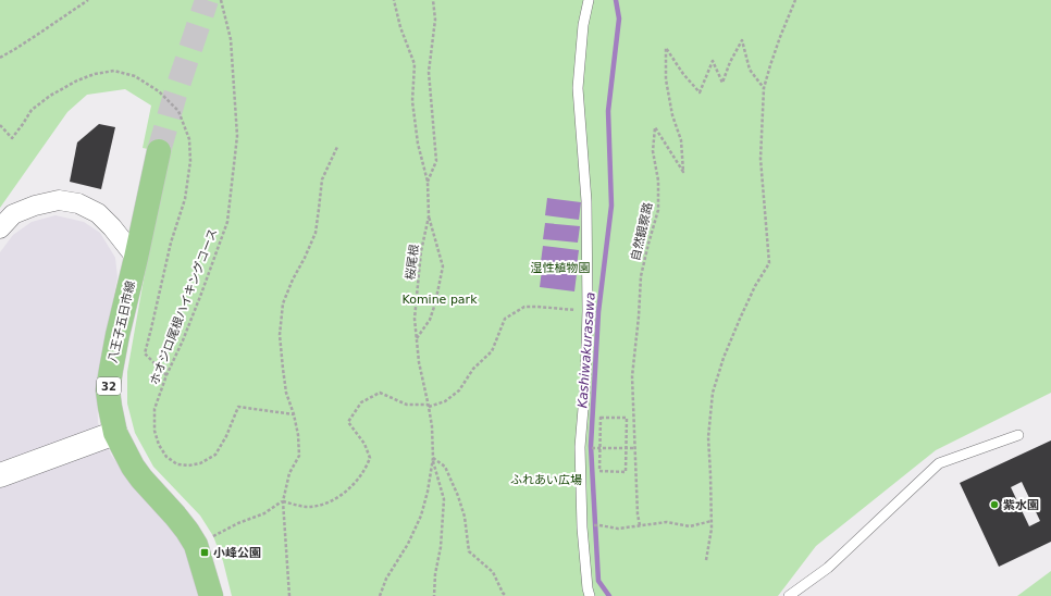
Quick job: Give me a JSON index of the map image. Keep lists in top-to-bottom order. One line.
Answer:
{"streets":{"main road":["八王子五日市線","32"],"path":["自然観察路","桜尾根","ホオジロ尾根ハイキングコース"]},"water":["Kashiwakurasawa"],"parks":["湿性植物園","Komine park","ふれあい広場"],"places":{"other":["紫水園"],"transit":["小峰公園"]}}
